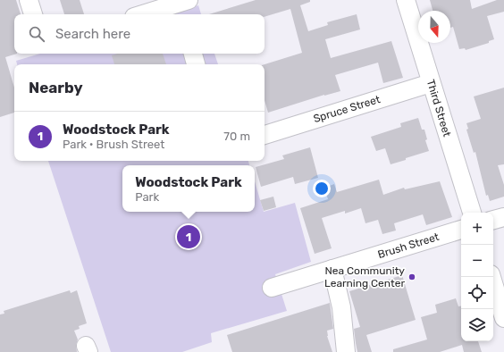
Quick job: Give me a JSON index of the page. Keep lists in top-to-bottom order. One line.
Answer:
{"streets":{"street":["Third Street","Spruce Street","Brush Street"]},"crossings":[["Third Street","Spruce Street"]],"places":["Nea Community Learning Center"],"north":"bottom","page":{"search":"Search here","heading":"Nearby","list":[{"mark":"1","name":"Woodstock Park","note":"Park · Brush Street","value":"70 m"}],"popup":["Woodstock Park","Park"],"map_buttons":["+","−"],"pins":"1"}}
